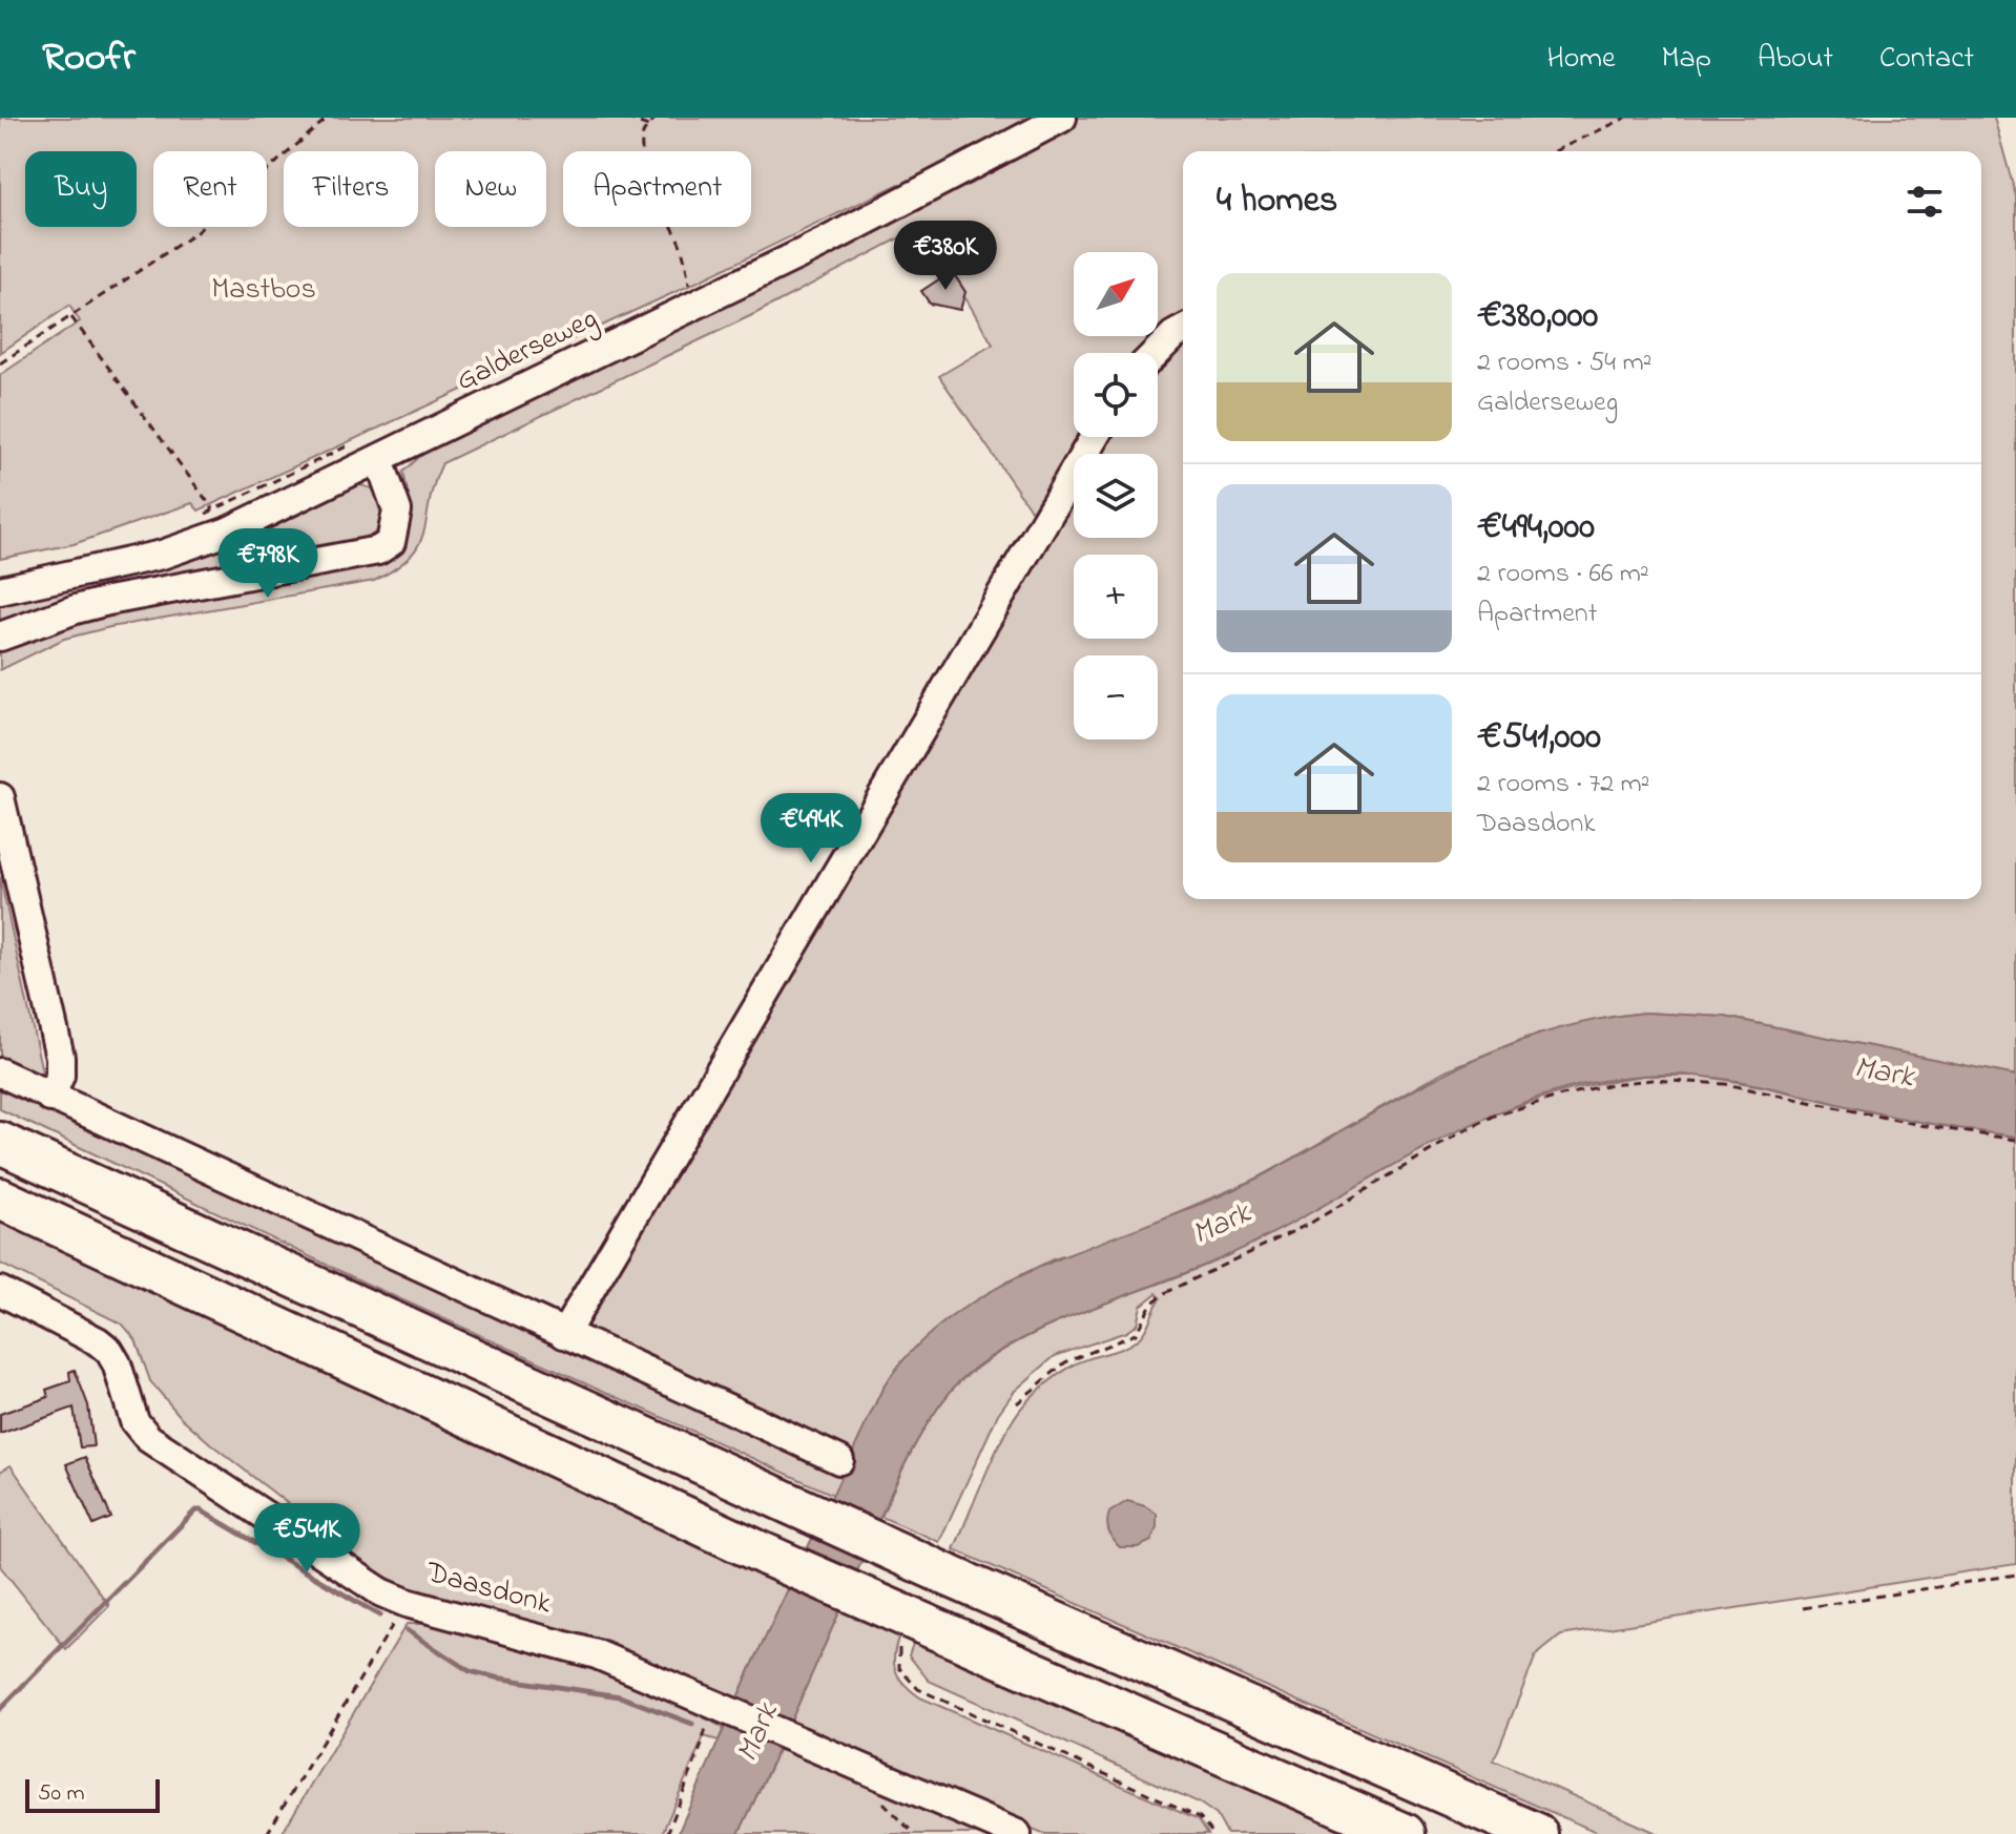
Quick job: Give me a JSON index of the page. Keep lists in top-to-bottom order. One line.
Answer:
{"streets":{"street":["Galderseweg","Daasdonk"]},"water":["Mark"],"parks":["Mastbos"],"scale_bar":"50 m","north":"top right","page":{"header":"Roofr","nav":["Home","Map","About","Contact"],"chip":["Buy","Rent","Filters","New","Apartment"],"heading":"4 homes","price":["€380K","€798K","€494K","€541K"],"map_buttons":["+","−"],"list":[{"name":"€380,000","note":"2 rooms · 54 m² · Galderseweg"},{"name":"€494,000","note":"2 rooms · 66 m² · Apartment"},{"name":"€541,000","note":"2 rooms · 72 m² · Daasdonk"}],"scale":"50 m"}}
